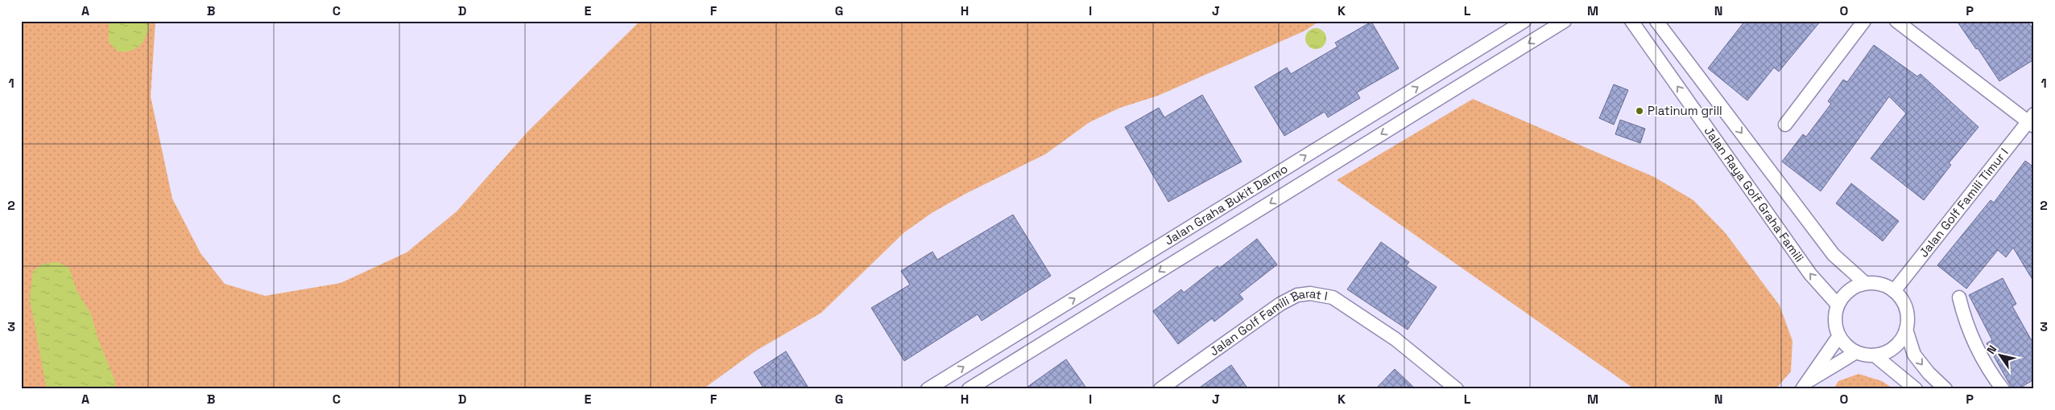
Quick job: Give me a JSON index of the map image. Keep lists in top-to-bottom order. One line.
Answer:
{"streets":{"street":["Jalan Raya Golf Graha Famili","Jalan Golf Famili Timur I","Jalan Graha Bukit Darmo","Jalan Golf Famili Barat I"]},"crossings":[["Jalan Raya Golf Graha Famili","Jalan Golf Famili Timur I"]],"places":["Platinum grill"],"north":"top left","grid":{"columns":["A","B","C","D","E","F","G","H","I","J","K","L","M","N","O","P"],"rows":["1","2","3"]}}
